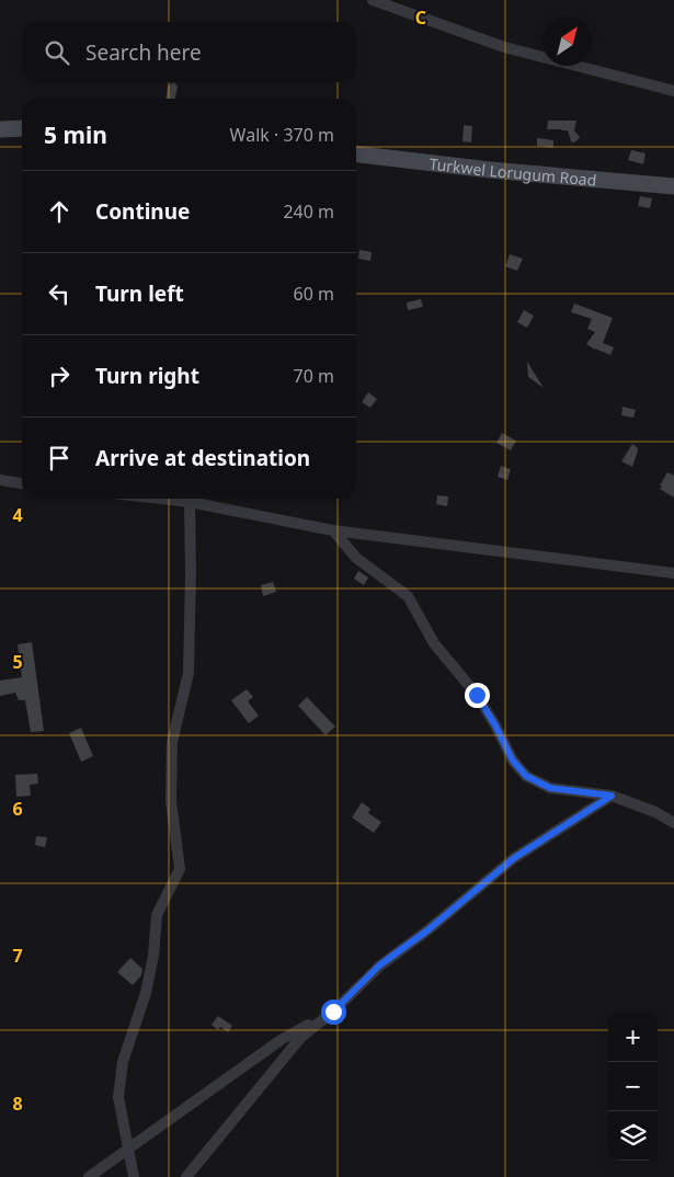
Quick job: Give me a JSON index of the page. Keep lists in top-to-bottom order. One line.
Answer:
{"streets":{"main road":["Turkwel Lorugum Road"]},"north":"top right","page":{"search":"Search here","heading":["5 min","Walk · 370 m"],"list":[["Continue","240 m"],["Turn left","60 m"],["Turn right","70 m"],"Arrive at destination"],"map_buttons":["+","−"]},"grid":{"columns":["C"],"rows":["4","5","6","7","8"]}}
